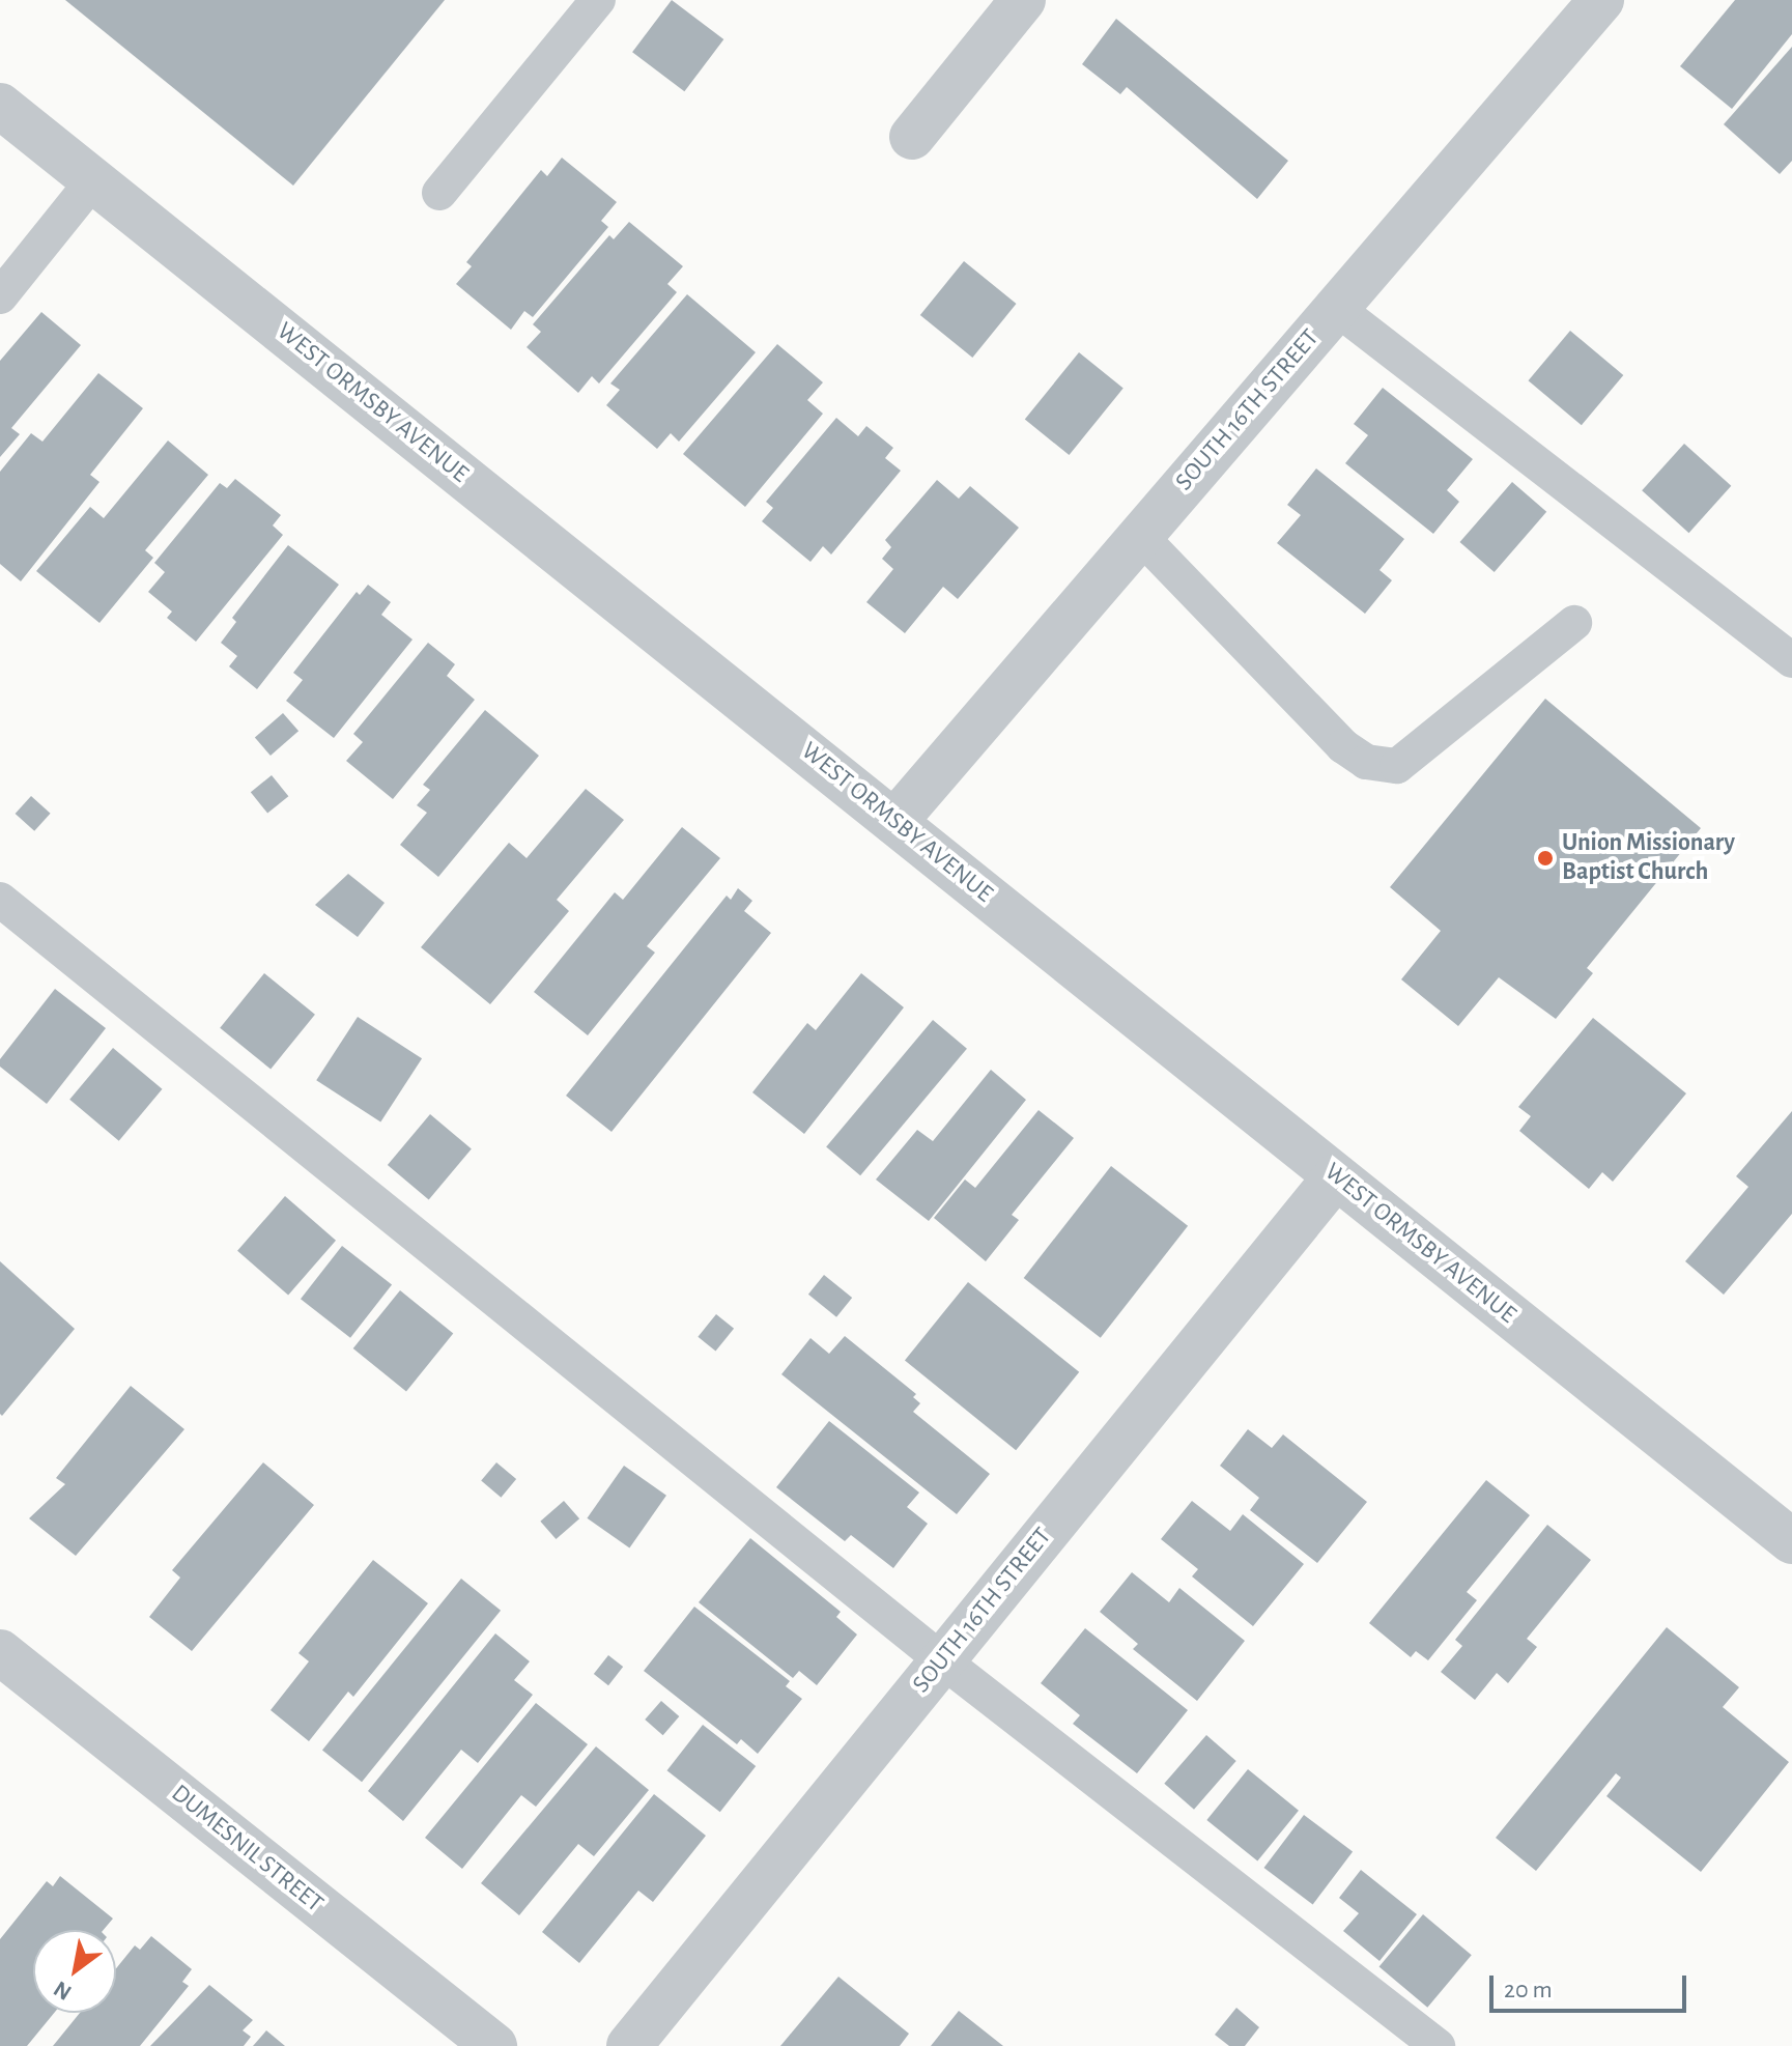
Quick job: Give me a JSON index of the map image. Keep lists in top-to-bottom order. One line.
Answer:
{"streets":{"street":["WEST ORMSBY AVENUE","SOUTH 16TH STREET","DUMESNIL STREET"]},"crossings":[["WEST ORMSBY AVENUE","SOUTH 16TH STREET"]],"places":["Union Missionary Baptist Church"],"scale_bar":"20 m","north":"bottom left"}
